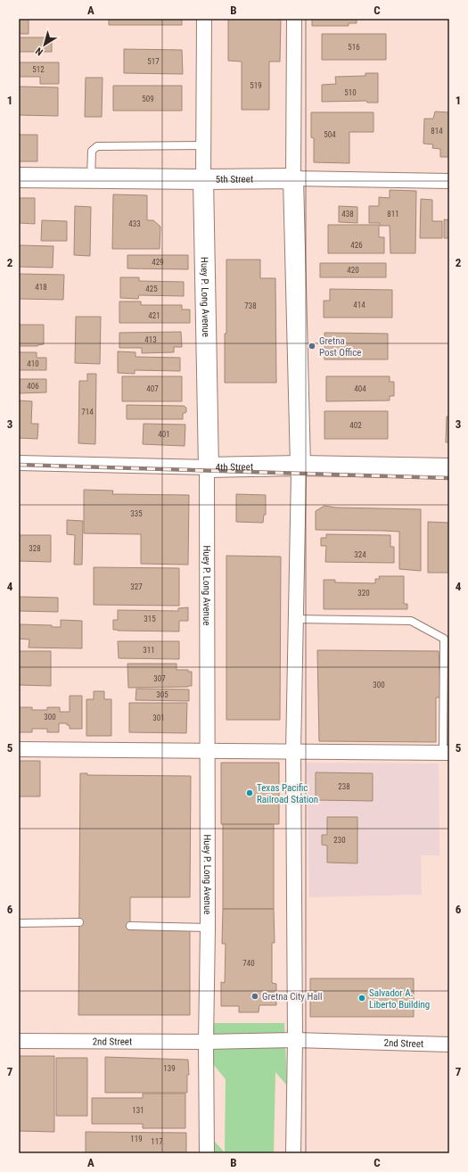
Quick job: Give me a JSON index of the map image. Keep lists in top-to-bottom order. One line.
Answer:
{"streets":{"main road":["5th Street","Huey P. Long Avenue","4th Street"],"street":["2nd Street"]},"crossings":[["5th Street","Huey P. Long Avenue"],["Huey P. Long Avenue","4th Street"],["Huey P. Long Avenue","2nd Street"]],"places":["Gretna Post Office","Texas Pacific Railroad Station","Gretna City Hall","Salvador A. Liberto Building"],"house_numbers":["516","517","512","519","510","509","814","504","438","811","433","426","429","420","418","425","414","738","421","413","410","406","407","404","714","402","401","335","328","324","327","320","315","311","307","300","305","300","301","238","230","740","139","131","119","117"],"north":"bottom left","grid":{"columns":["A","B","C"],"rows":["1","2","3","4","5","6","7"]}}
